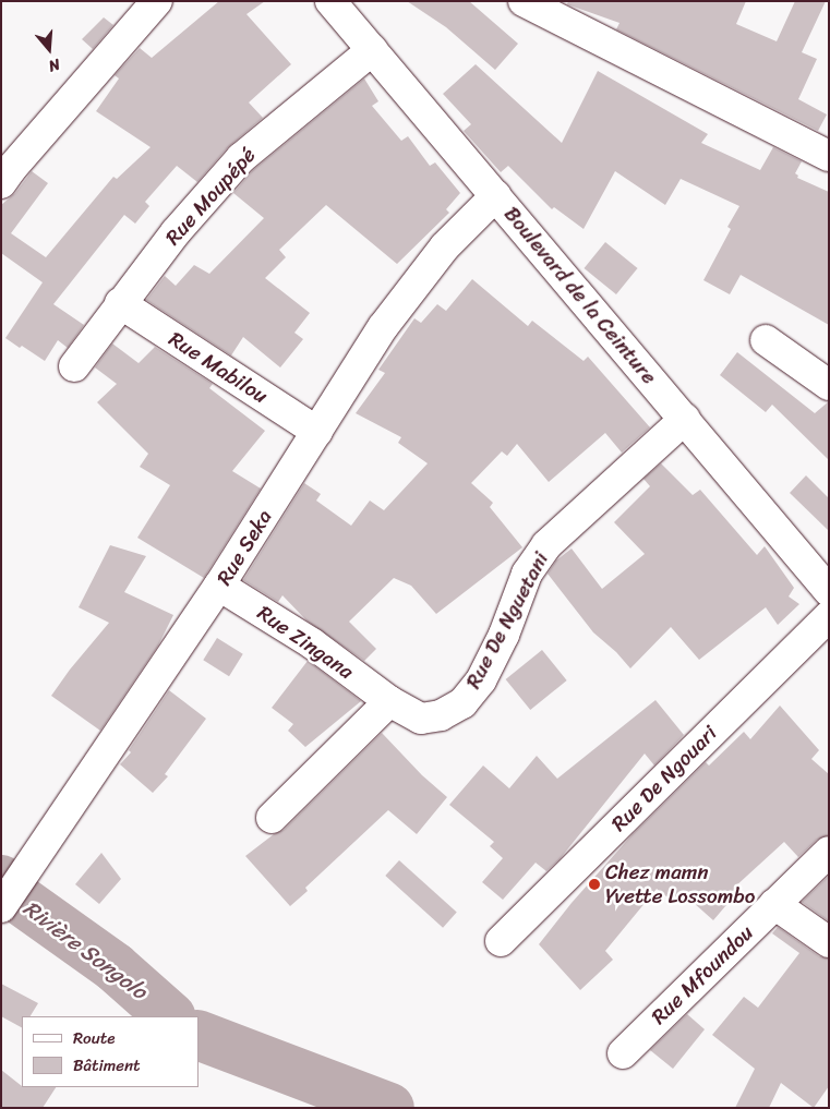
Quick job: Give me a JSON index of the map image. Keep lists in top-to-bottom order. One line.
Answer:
{"streets":{"street":["Rue Moupépé","Boulevard de la Ceinture","Rue Mabilou","Rue Seka","Rue De Nguetani","Rue Zingana","Rue De Ngouari","Rue Mfoundou"]},"crossings":[["Rue Moupépé","Boulevard de la Ceinture"],["Rue Moupépé","Rue Mabilou"],["Boulevard de la Ceinture","Rue Seka"],["Boulevard de la Ceinture","Rue De Nguetani"],["Rue Mabilou","Rue Seka"],["Rue Seka","Rue Zingana"],["Rue De Nguetani","Rue Zingana"]],"water":["Rivière Songolo"],"places":["Chez mamn Yvette Lossombo"],"legend":["Route","Bâtiment"],"north":"bottom"}
